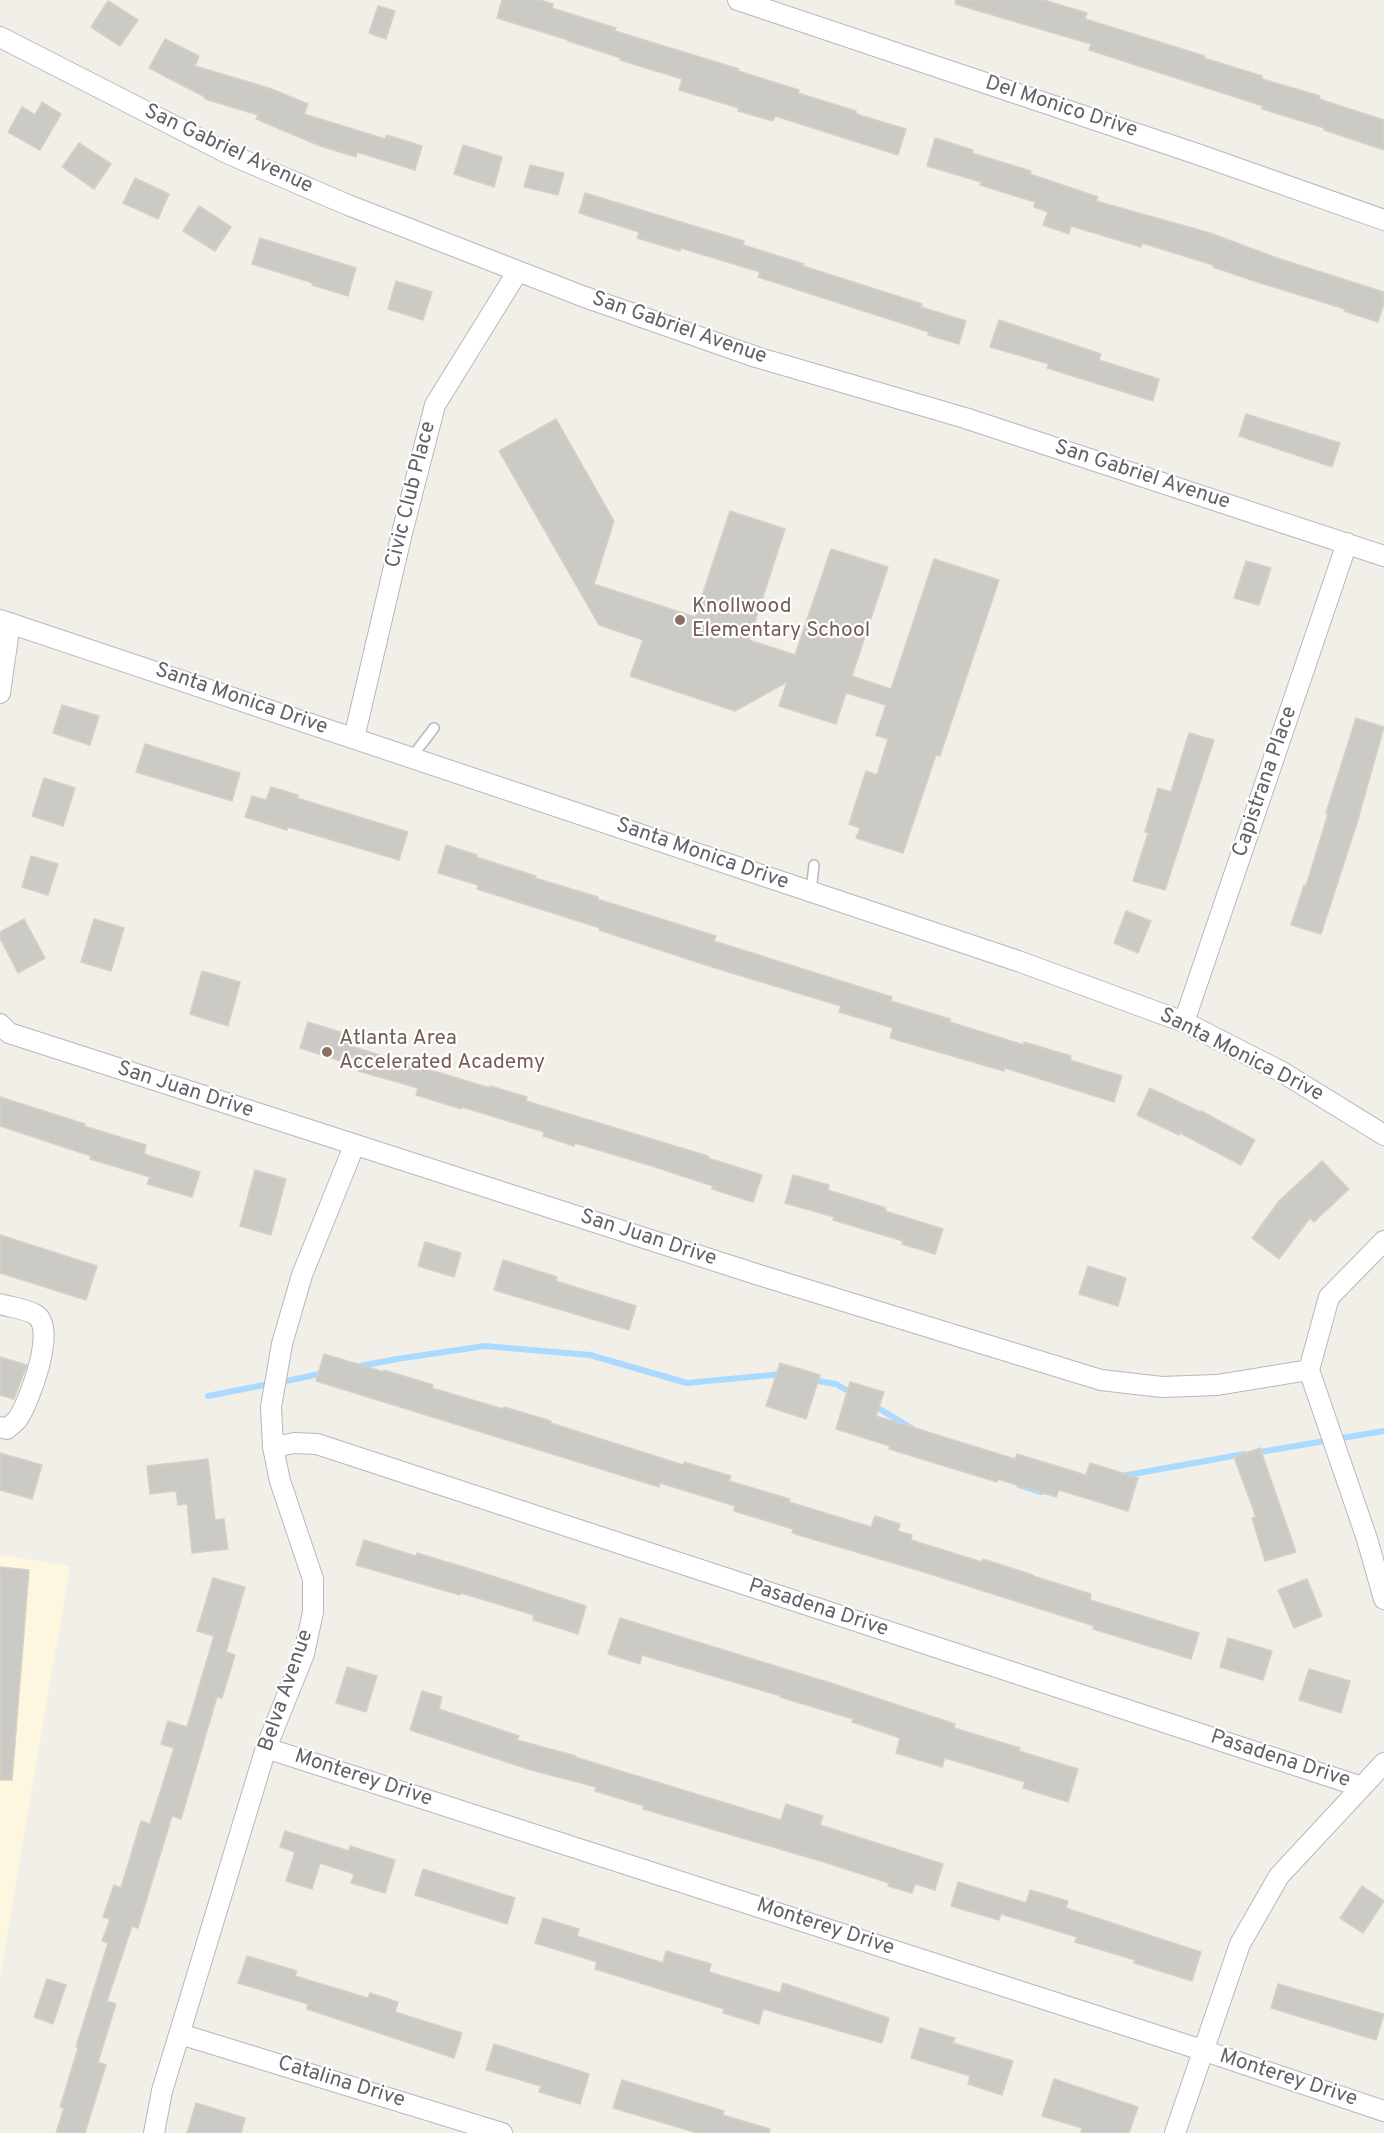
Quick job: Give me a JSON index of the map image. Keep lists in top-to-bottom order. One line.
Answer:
{"streets":{"street":["Del Monico Drive","San Gabriel Avenue","Civic Club Place","Santa Monica Drive","Capistrana Place","San Juan Drive","Pasadena Drive","Belva Avenue","Monterey Drive","Catalina Drive"]},"crossings":[["San Gabriel Avenue","Civic Club Place"],["San Gabriel Avenue","Capistrana Place"],["Civic Club Place","Santa Monica Drive"],["Santa Monica Drive","Capistrana Place"],["San Juan Drive","Belva Avenue"],["Pasadena Drive","Belva Avenue"],["Belva Avenue","Monterey Drive"],["Belva Avenue","Catalina Drive"]],"places":["Knollwood Elementary School","Atlanta Area Accelerated Academy"]}
